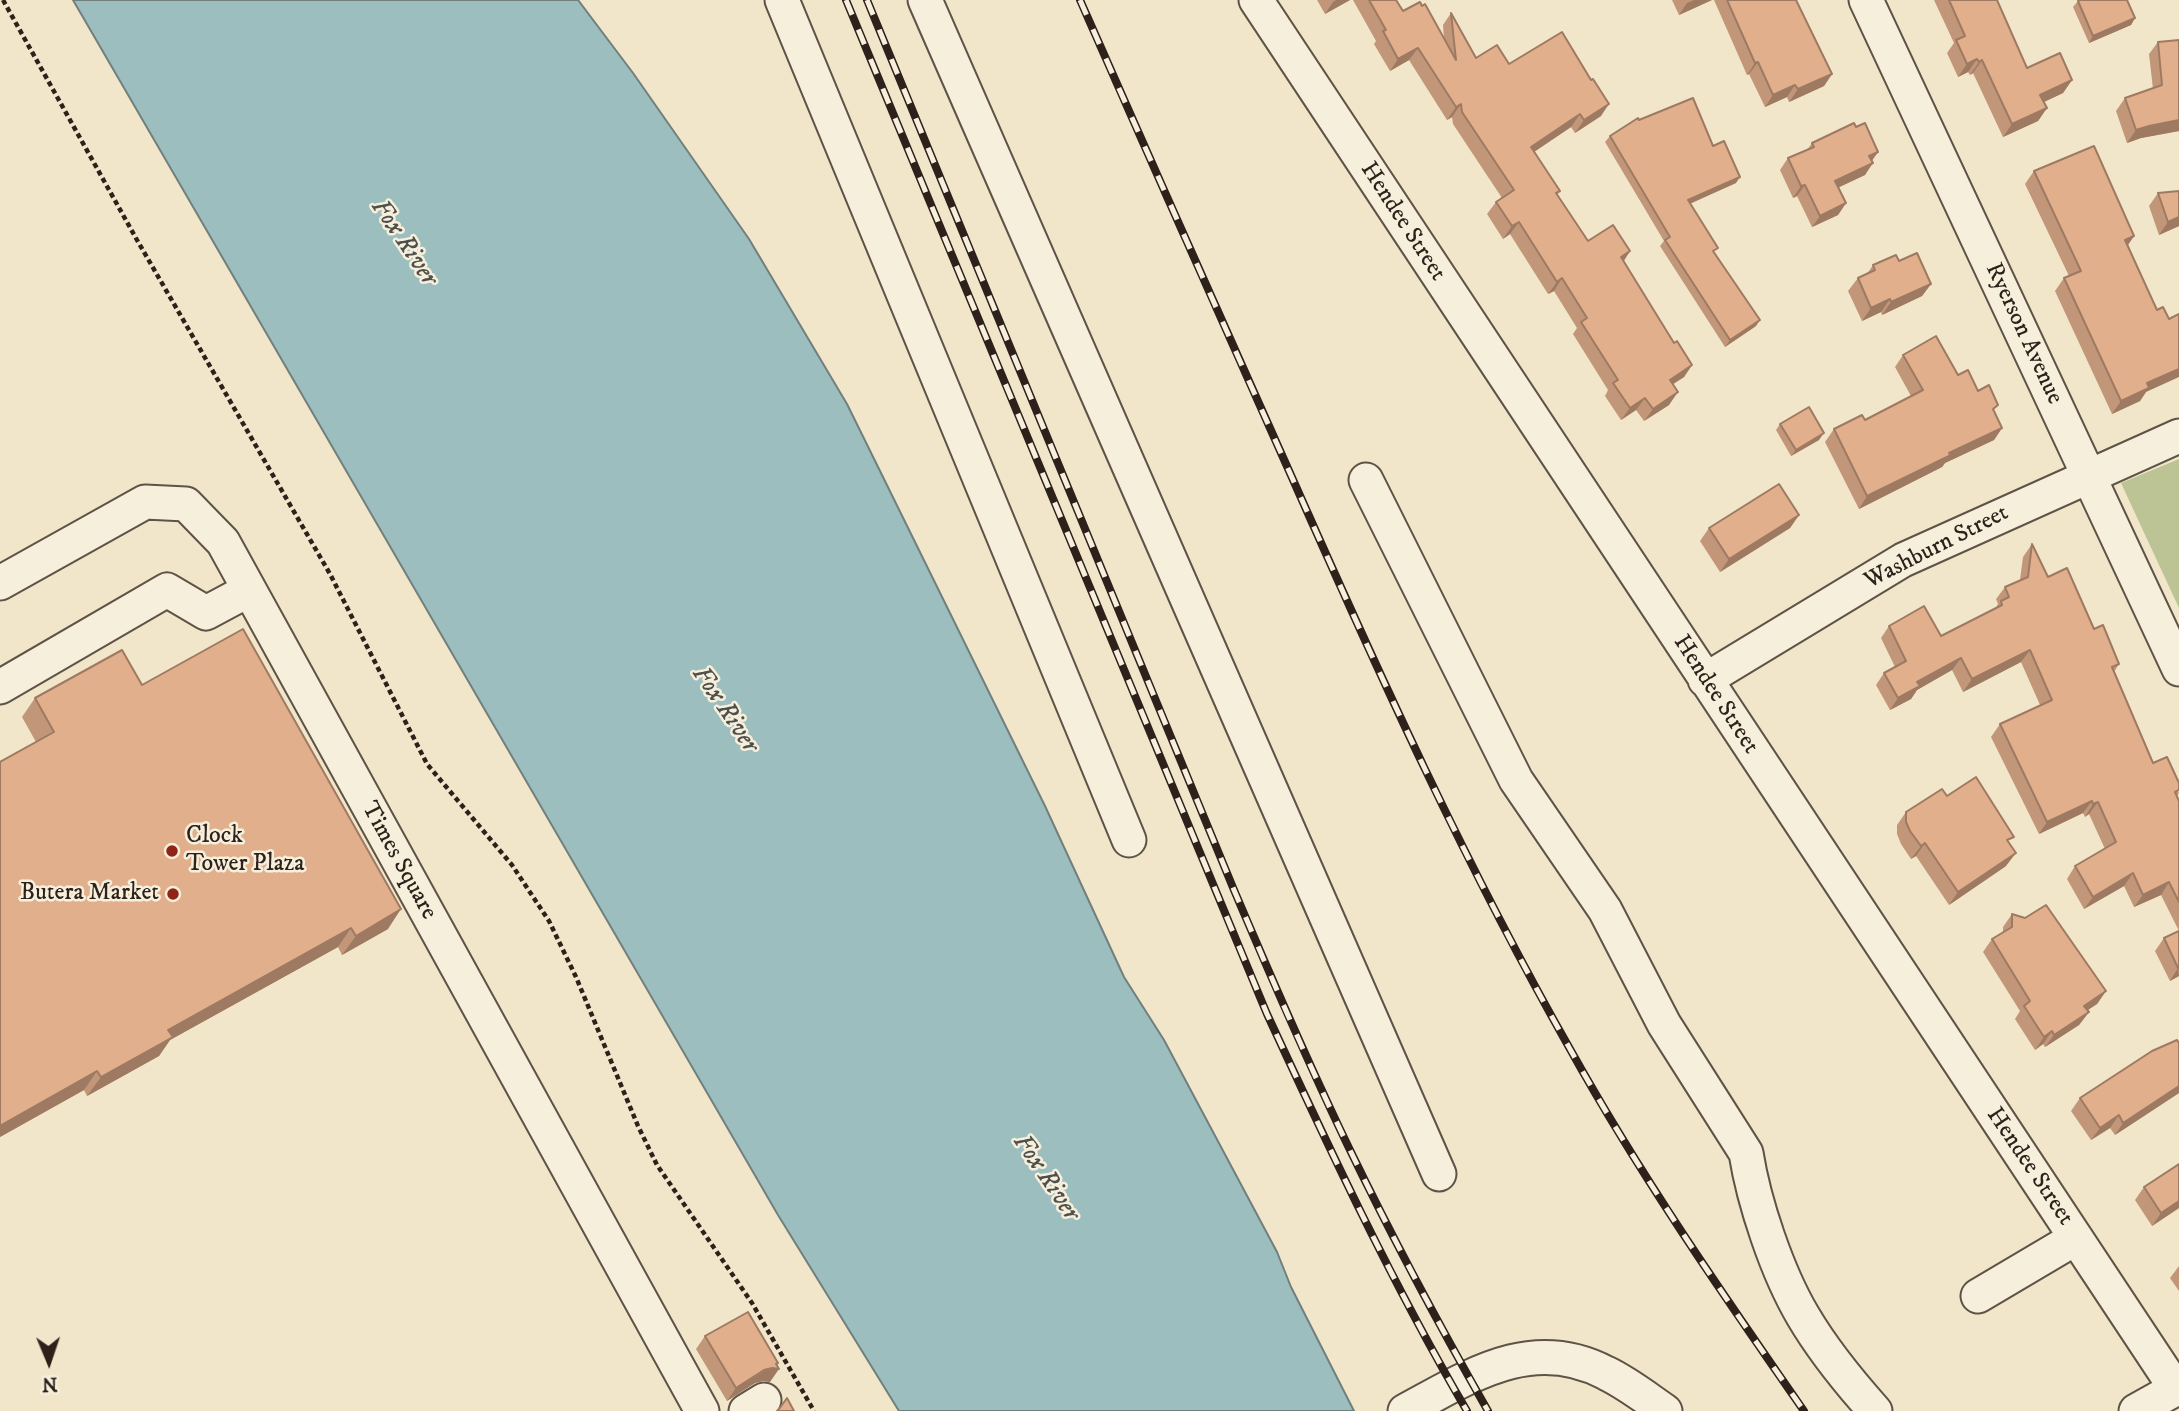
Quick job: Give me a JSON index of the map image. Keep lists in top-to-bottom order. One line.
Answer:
{"streets":{"street":["Hendee Street","Ryerson Avenue","Washburn Street","Times Square"]},"crossings":[["Hendee Street","Washburn Street"],["Ryerson Avenue","Washburn Street"]],"water":["Fox River"],"places":["Clock Tower Plaza","Butera Market"],"north":"bottom"}
